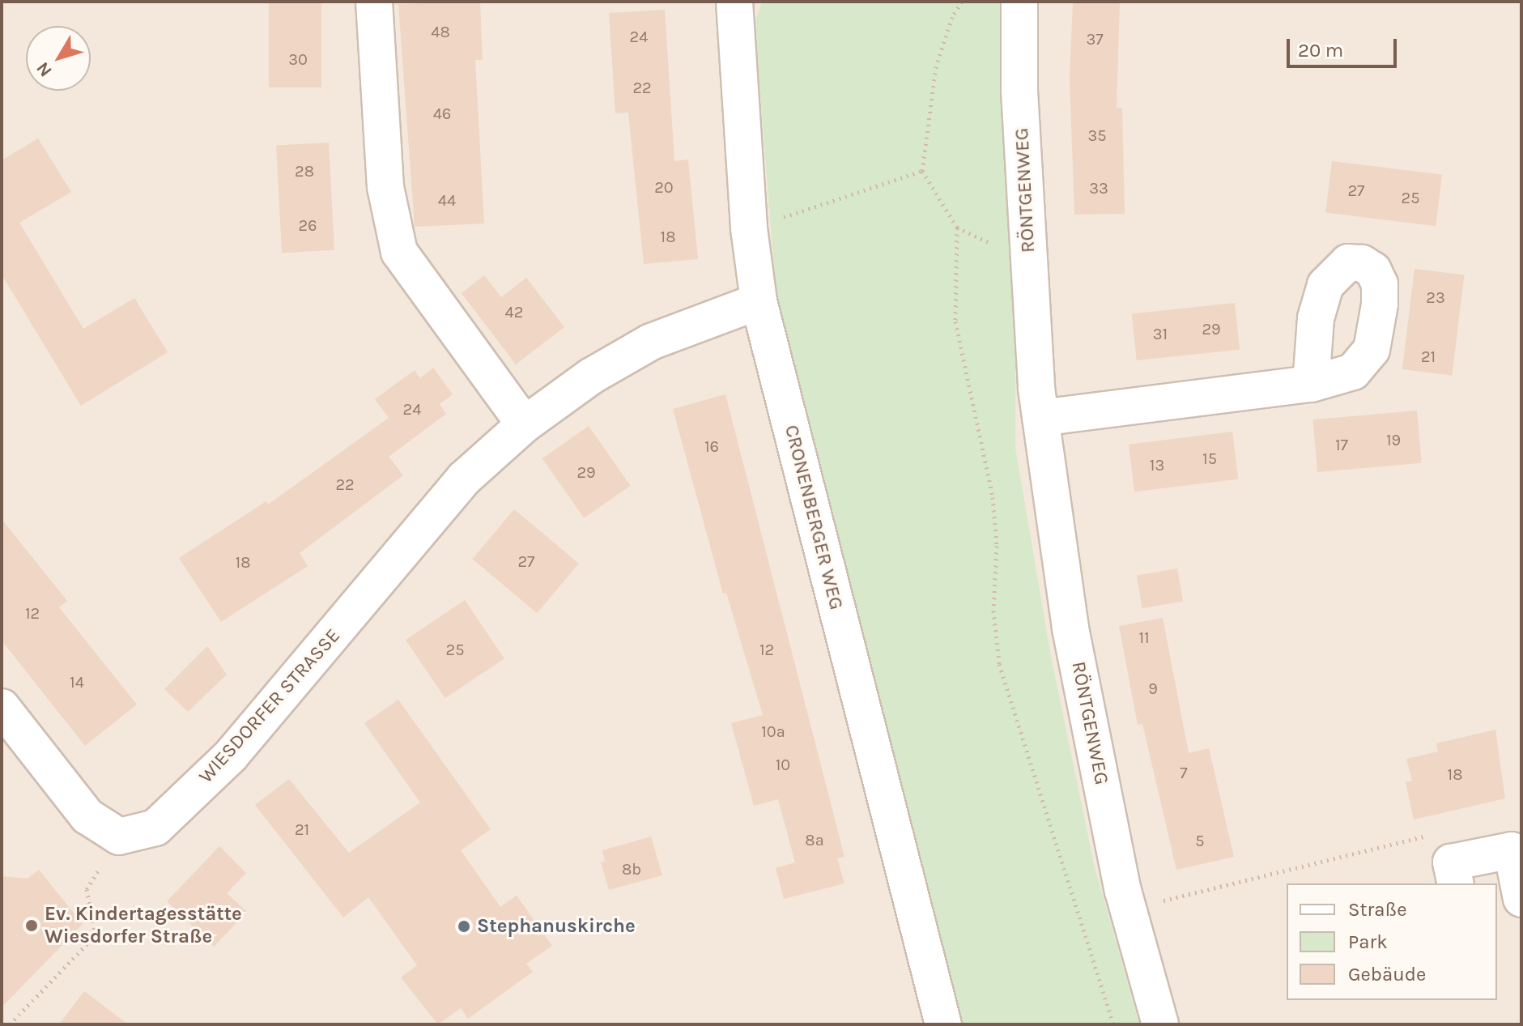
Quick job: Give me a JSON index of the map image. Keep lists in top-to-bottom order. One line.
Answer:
{"streets":{"street":["RÖNTGENWEG","CRONENBERGER WEG","WIESDORFER STRASSE"]},"crossings":[["CRONENBERGER WEG","WIESDORFER STRASSE"]],"places":["Ev. Kindertagesstätte Wiesdorfer Straße","Stephanuskirche"],"house_numbers":["48","24","37","30","22","46","35","28","20","33","27","25","44","26","18","23","42","29","31","21","24","19","17","16","15","13","29","22","27","18","12","11","25","12","14","9","10a","10","7","18","21","8a","5","8b"],"legend":["Straße","Park","Gebäude"],"scale_bar":"20 m","north":"bottom left"}
